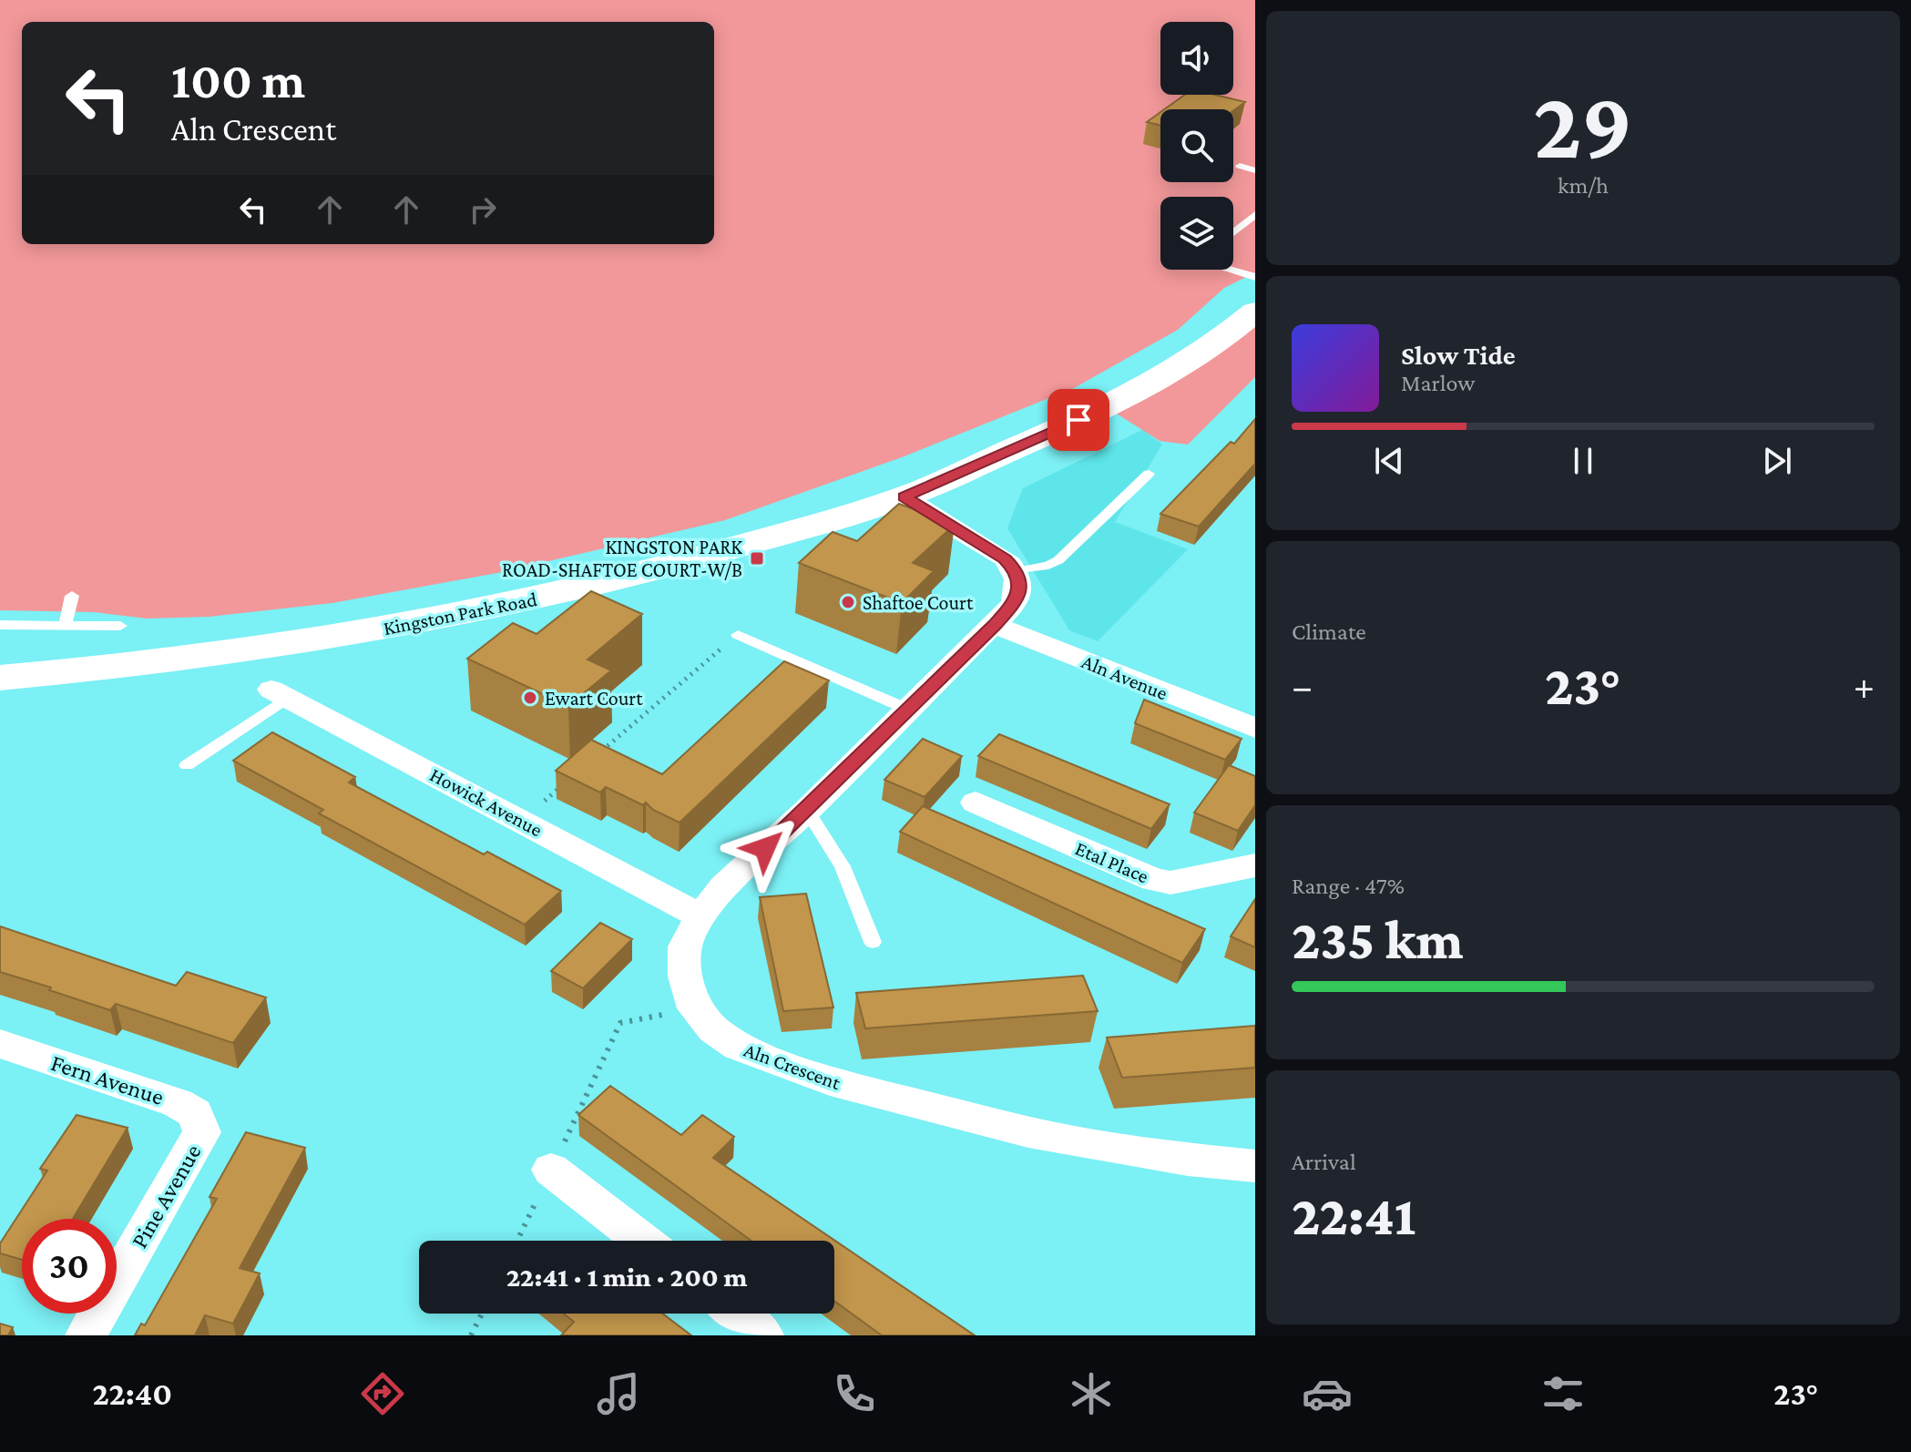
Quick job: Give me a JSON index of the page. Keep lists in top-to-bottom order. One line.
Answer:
{"streets":{"street":["Kingston Park Road","Aln Avenue","Howick Avenue","Etal Place","Aln Crescent","Fern Avenue","Pine Avenue"]},"crossings":[["Aln Avenue","Aln Crescent"],["Howick Avenue","Aln Crescent"],["Fern Avenue","Pine Avenue"]],"places":{"transit":["KINGSTON PARK ROAD-SHAFTOE COURT-W/B"],"other":["Shaftoe Court","Ewart Court"]},"page":{"tile":[["29","km/h"],"Climate",["Range · 47%","235 km"],["Arrival","22:41"]],"turn":["100 m","Aln Crescent"],"song":["Slow Tide","Marlow"],"heat":["−","23°","+"],"limit":"30","trip":"22:41 · 1 min · 200 m","tabs":["22:40","23°"]}}
